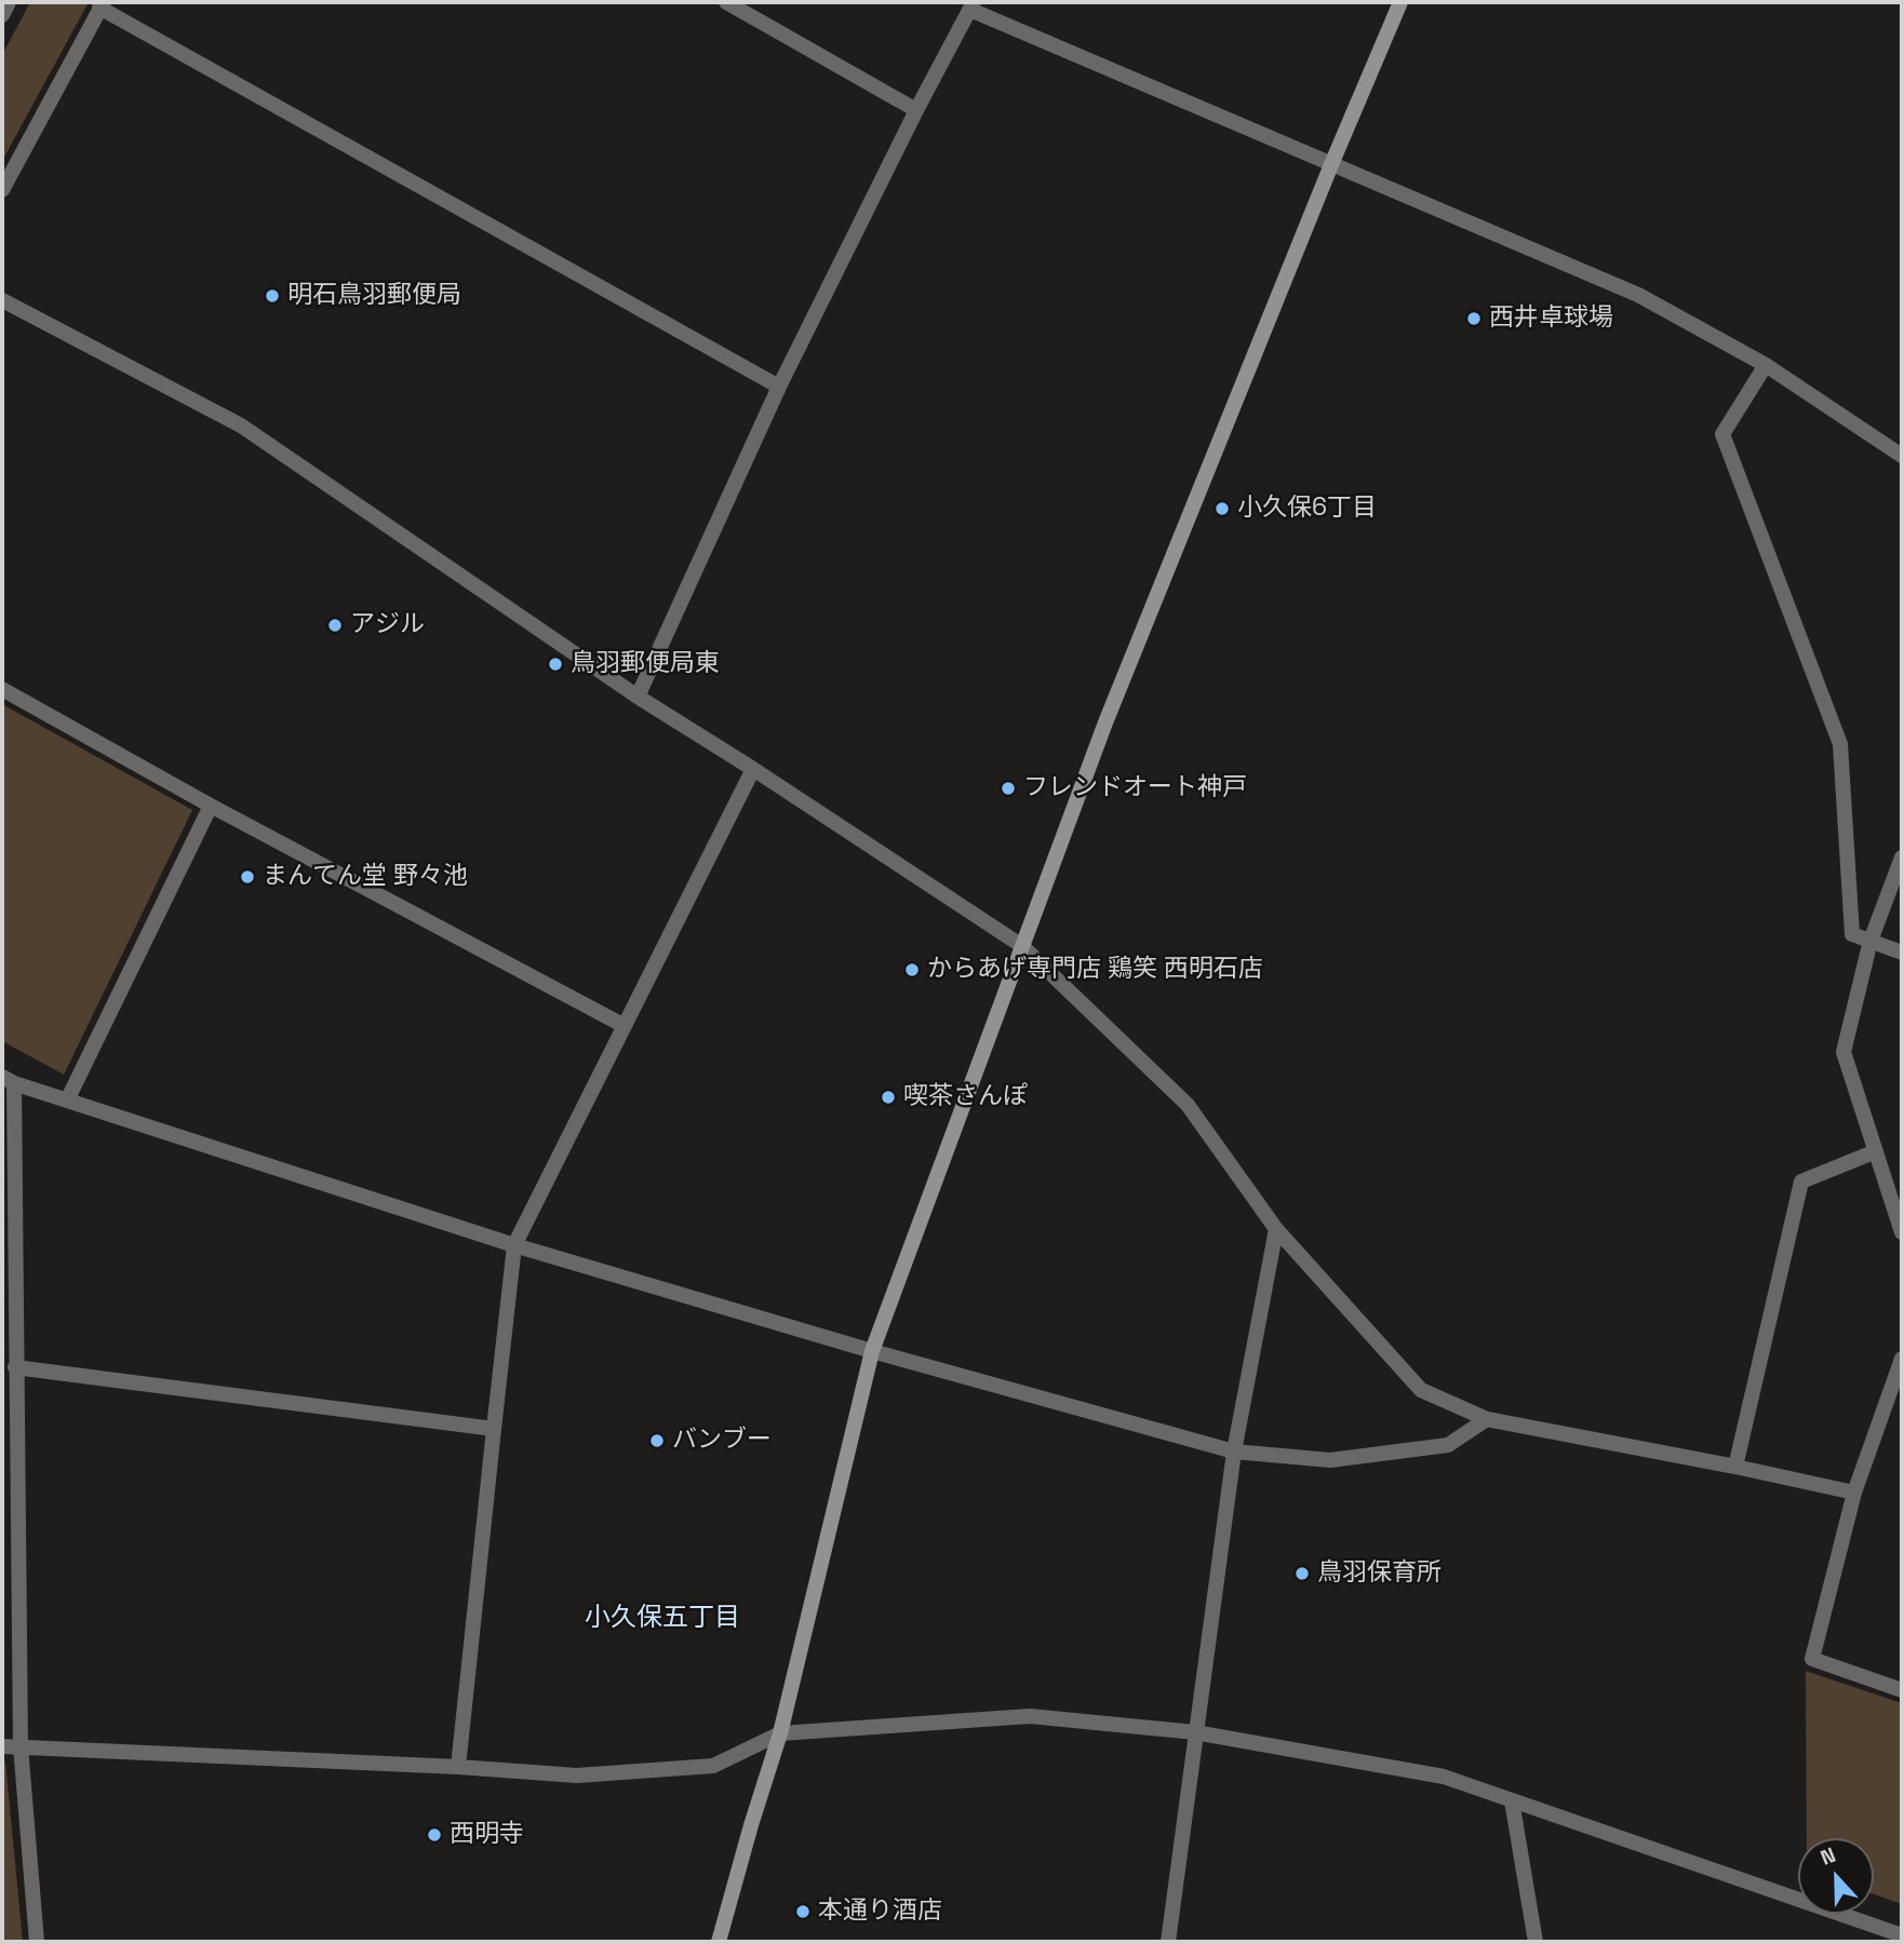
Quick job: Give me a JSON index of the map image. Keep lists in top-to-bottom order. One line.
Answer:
{"districts":["小久保五丁目"],"places":["明石鳥羽郵便局","西井卓球場","小久保6丁目","アジル","鳥羽郵便局東","フレンドオート神戸","まんてん堂 野々池","からあげ専門店 鶏笑 西明石店","喫茶さんぽ","バンブー","鳥羽保育所","西明寺","本通り酒店"],"north":"top"}
